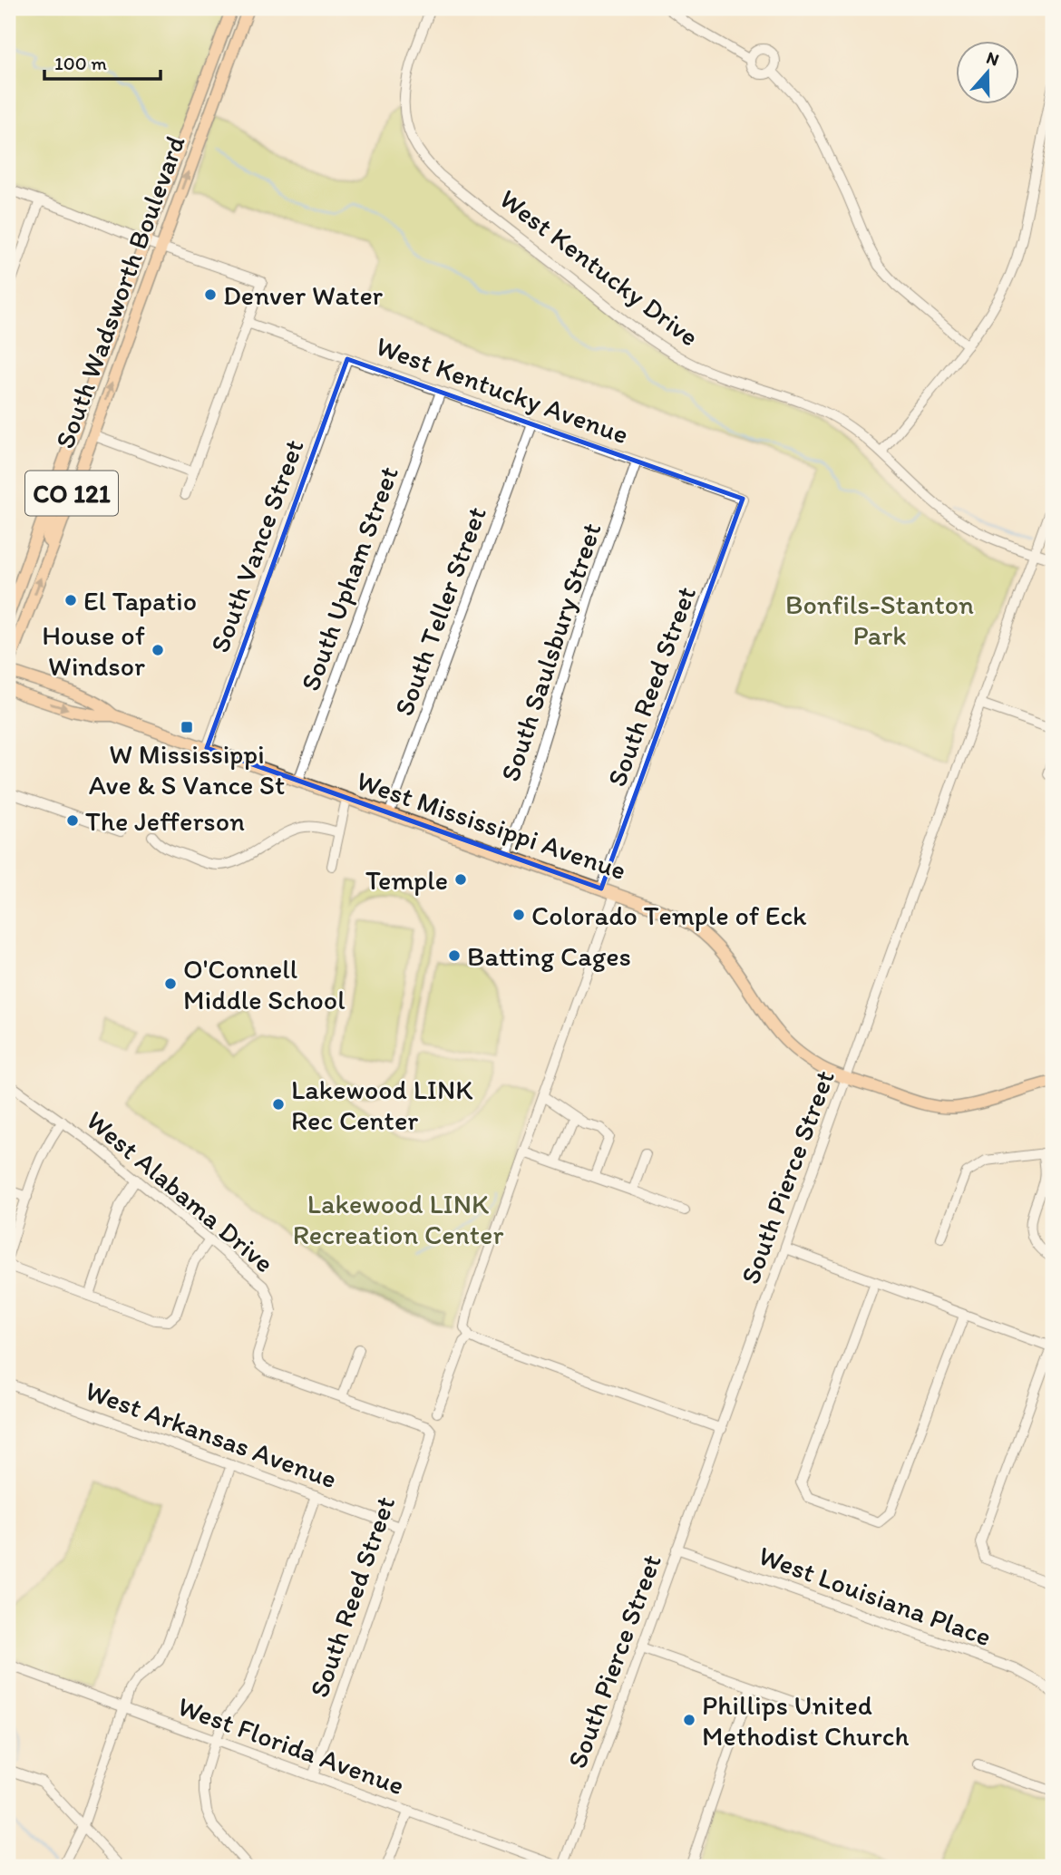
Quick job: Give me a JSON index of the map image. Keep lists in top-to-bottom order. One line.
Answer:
{"streets":{"main road":["South Wadsworth Boulevard","CO 121","West Mississippi Avenue"],"street":["West Kentucky Drive","West Kentucky Avenue","South Vance Street","South Upham Street","South Teller Street","South Saulsbury Street","South Reed Street","South Pierce Street","West Alabama Drive","West Arkansas Avenue","West Louisiana Place","West Florida Avenue"]},"crossings":[["West Kentucky Drive","South Pierce Street"],["West Kentucky Avenue","South Vance Street"],["West Kentucky Avenue","South Upham Street"],["West Kentucky Avenue","South Teller Street"],["West Kentucky Avenue","South Saulsbury Street"],["West Kentucky Avenue","South Reed Street"],["South Vance Street","West Mississippi Avenue"],["South Upham Street","West Mississippi Avenue"],["South Teller Street","West Mississippi Avenue"],["South Saulsbury Street","West Mississippi Avenue"],["South Reed Street","West Mississippi Avenue"],["South Reed Street","West Alabama Drive"],["South Reed Street","West Arkansas Avenue"],["South Reed Street","West Florida Avenue"],["West Mississippi Avenue","South Pierce Street"],["South Pierce Street","West Louisiana Place"],["South Pierce Street","West Florida Avenue"]],"parks":["Bonfils-Stanton Park","Lakewood LINK Recreation Center"],"places":{"other":["Denver Water","El Tapatio","House of Windsor","The Jefferson","Temple","Colorado Temple of Eck","Batting Cages","O'Connell Middle School","Lakewood LINK Rec Center","Phillips United Methodist Church"],"transit":["W Mississippi Ave & S Vance St"]},"scale_bar":"100 m","north":"top"}
